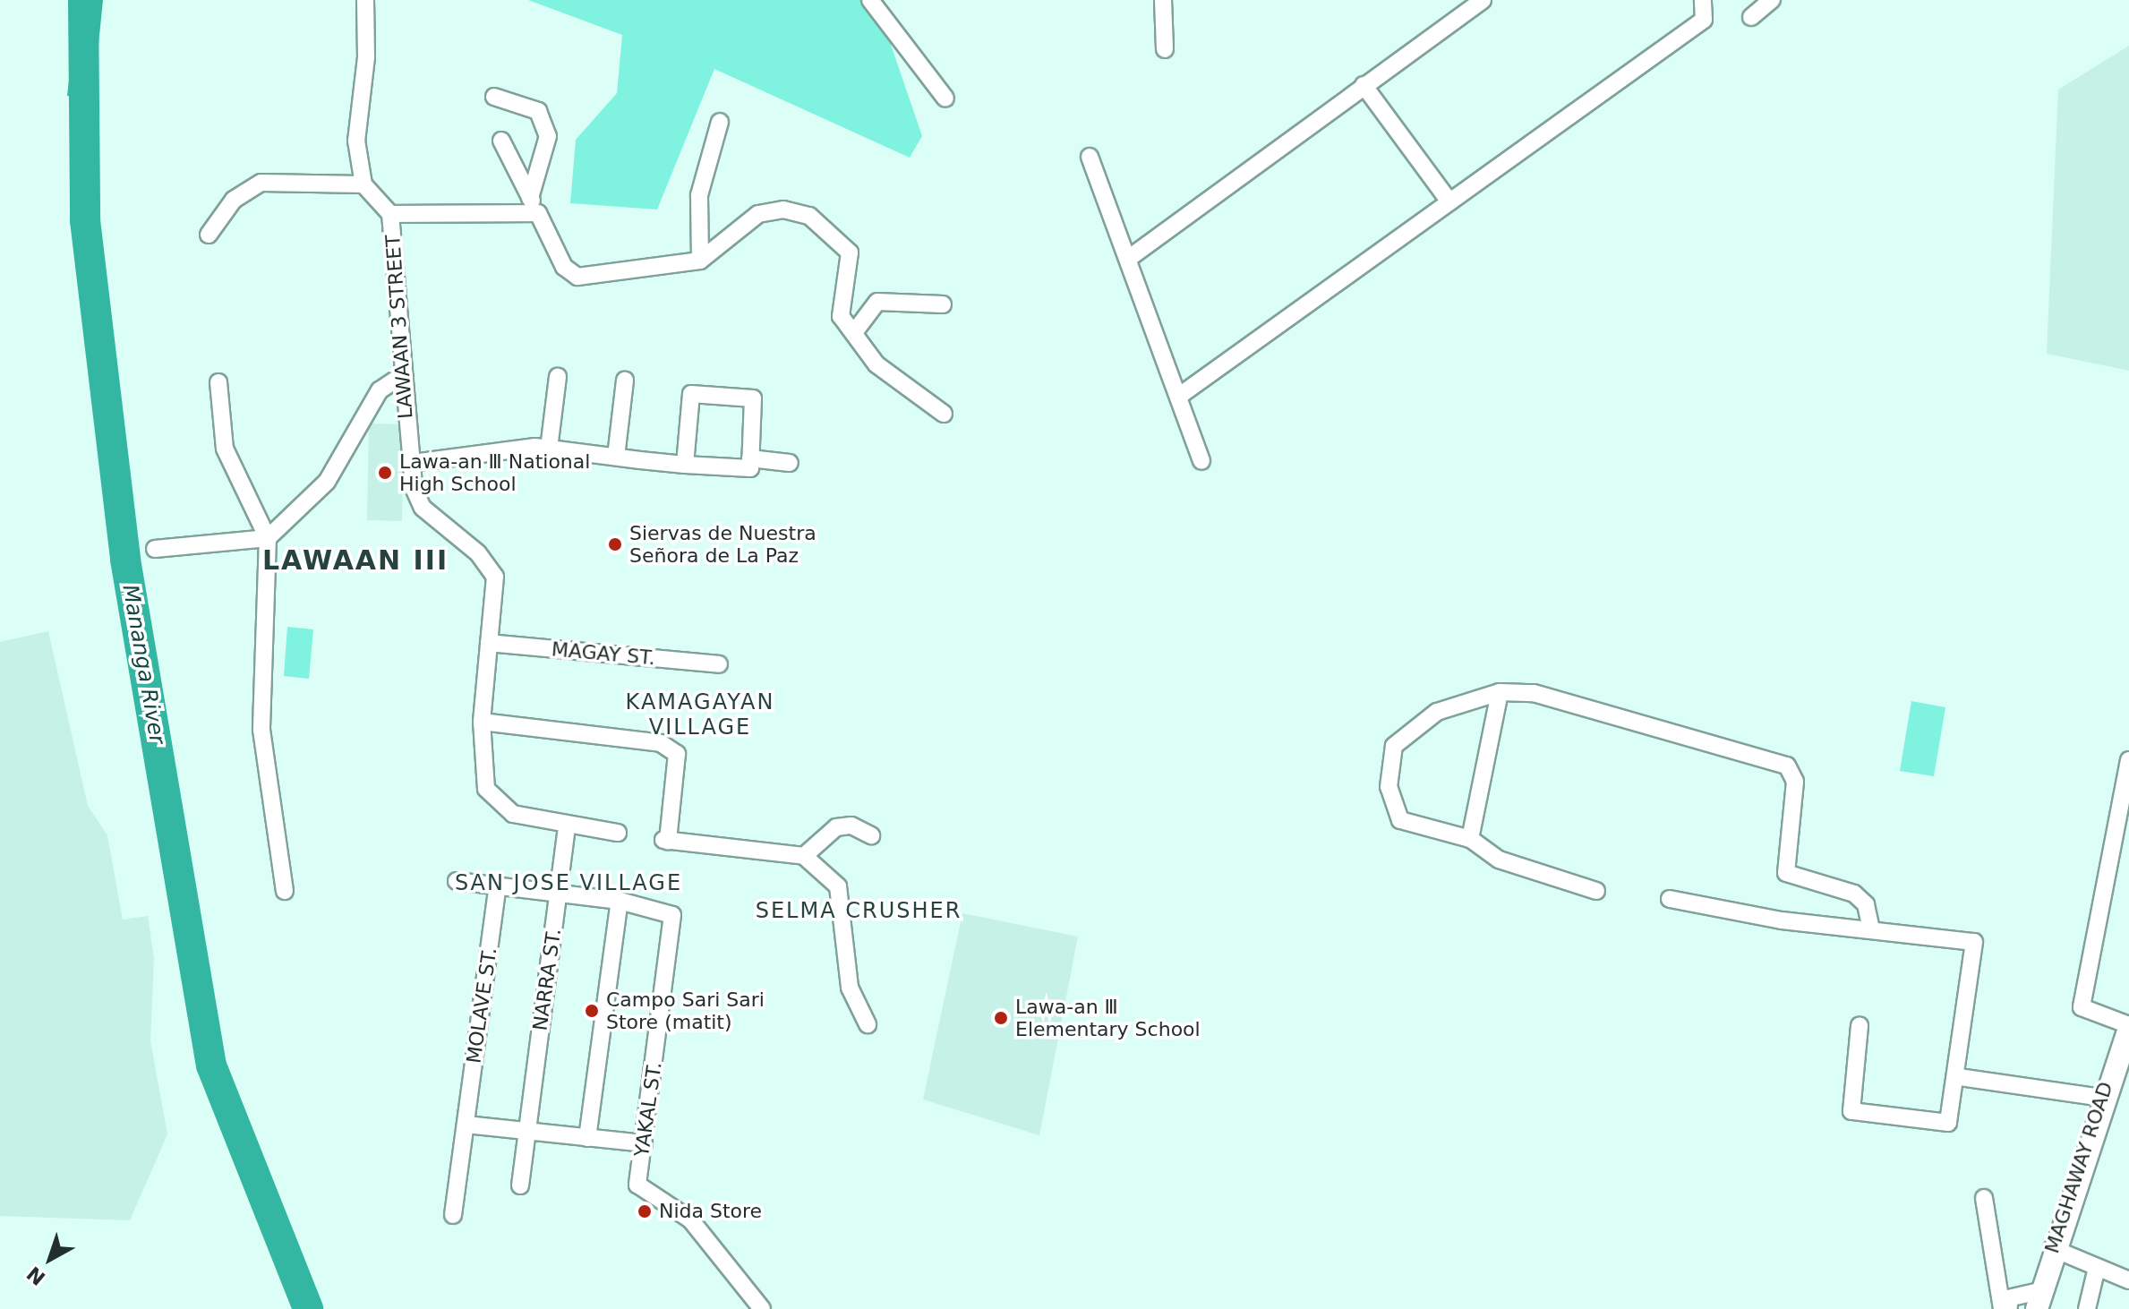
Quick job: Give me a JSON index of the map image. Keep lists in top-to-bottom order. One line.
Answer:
{"streets":{"street":["LAWAAN 3 STREET","MAGAY ST.","NARRA ST.","MOLAVE ST.","YAKAL ST.","MAGHAWAY ROAD"]},"crossings":[["LAWAAN 3 STREET","MAGAY ST."],["LAWAAN 3 STREET","NARRA ST."]],"districts":["LAWAAN III","KAMAGAYAN VILLAGE","SAN JOSE VILLAGE","SELMA CRUSHER"],"water":["Mananga River"],"places":["Lawa-an Ⅲ National High School","Siervas de Nuestra Señora de La Paz","Campo Sari Sari Store (matit)","Lawa-an Ⅲ Elementary School","Nida Store"],"north":"bottom left"}
